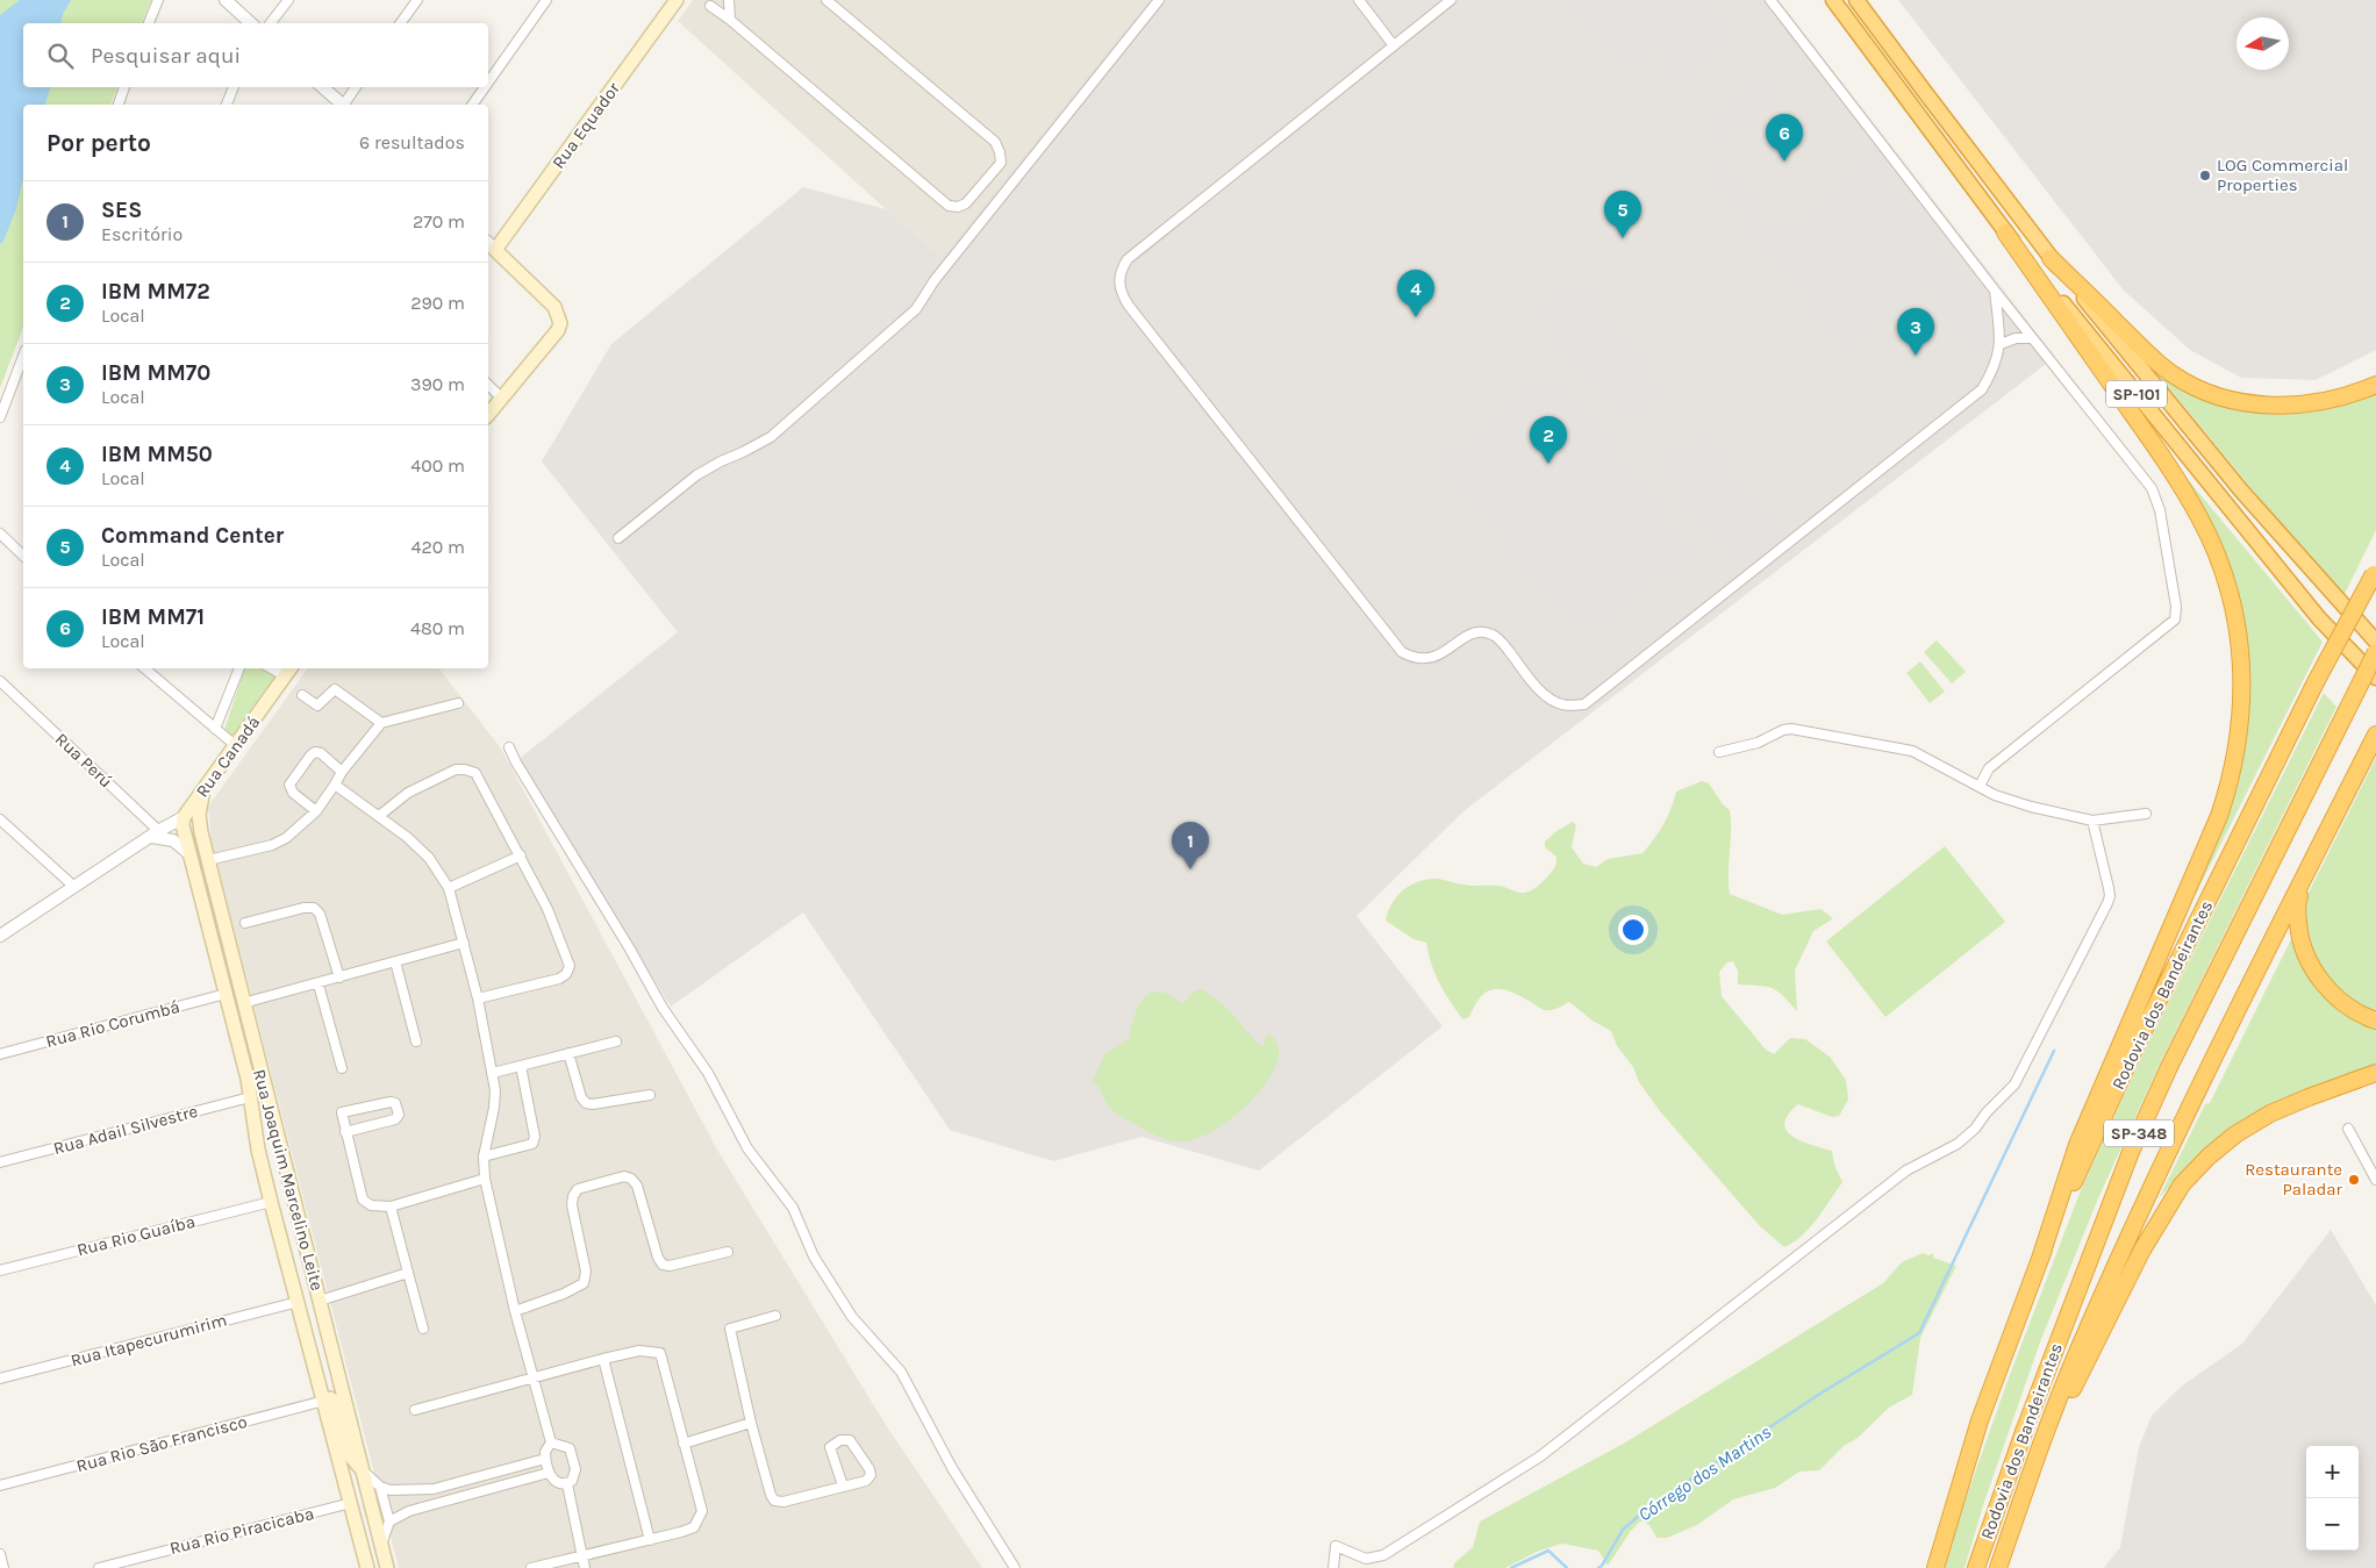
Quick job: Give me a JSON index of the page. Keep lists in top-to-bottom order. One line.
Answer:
{"streets":{"highway":["SP-101","Rodovia dos Bandeirantes","SP-348"],"main road":["Rua Equador","Rua Canadá","Rua Joaquim Marcelino Leite"],"street":["Rua Perú","Rua Rio Corumbá","Rua Adail Silvestre","Rua Rio Guaíba","Rua Itapecurumirim","Rua Rio São Francisco","Rua Rio Piracicaba"]},"crossings":[["Rua Canadá","Rua Perú"],["Rua Canadá","Rua Joaquim Marcelino Leite"],["Rua Rio Corumbá","Rua Joaquim Marcelino Leite"],["Rua Adail Silvestre","Rua Joaquim Marcelino Leite"],["Rua Joaquim Marcelino Leite","Rua Rio Guaíba"],["Rua Joaquim Marcelino Leite","Rua Itapecurumirim"],["Rua Joaquim Marcelino Leite","Rua Rio São Francisco"],["Rua Joaquim Marcelino Leite","Rua Rio Piracicaba"]],"water":["Córrego dos Martins"],"places":["LOG Commercial Properties","Restaurante Paladar"],"north":"left","page":{"search":"Pesquisar aqui","heading":["Por perto","6 resultados"],"pins":["6","5","4","3","2","1"],"list":[{"mark":"1","name":"SES","note":"Escritório","value":"270 m"},{"mark":"2","name":"IBM MM72","note":"Local","value":"290 m"},{"mark":"3","name":"IBM MM70","note":"Local","value":"390 m"},{"mark":"4","name":"IBM MM50","note":"Local","value":"400 m"},{"mark":"5","name":"Command Center","note":"Local","value":"420 m"},{"mark":"6","name":"IBM MM71","note":"Local","value":"480 m"}],"map_buttons":["+","−"]}}
